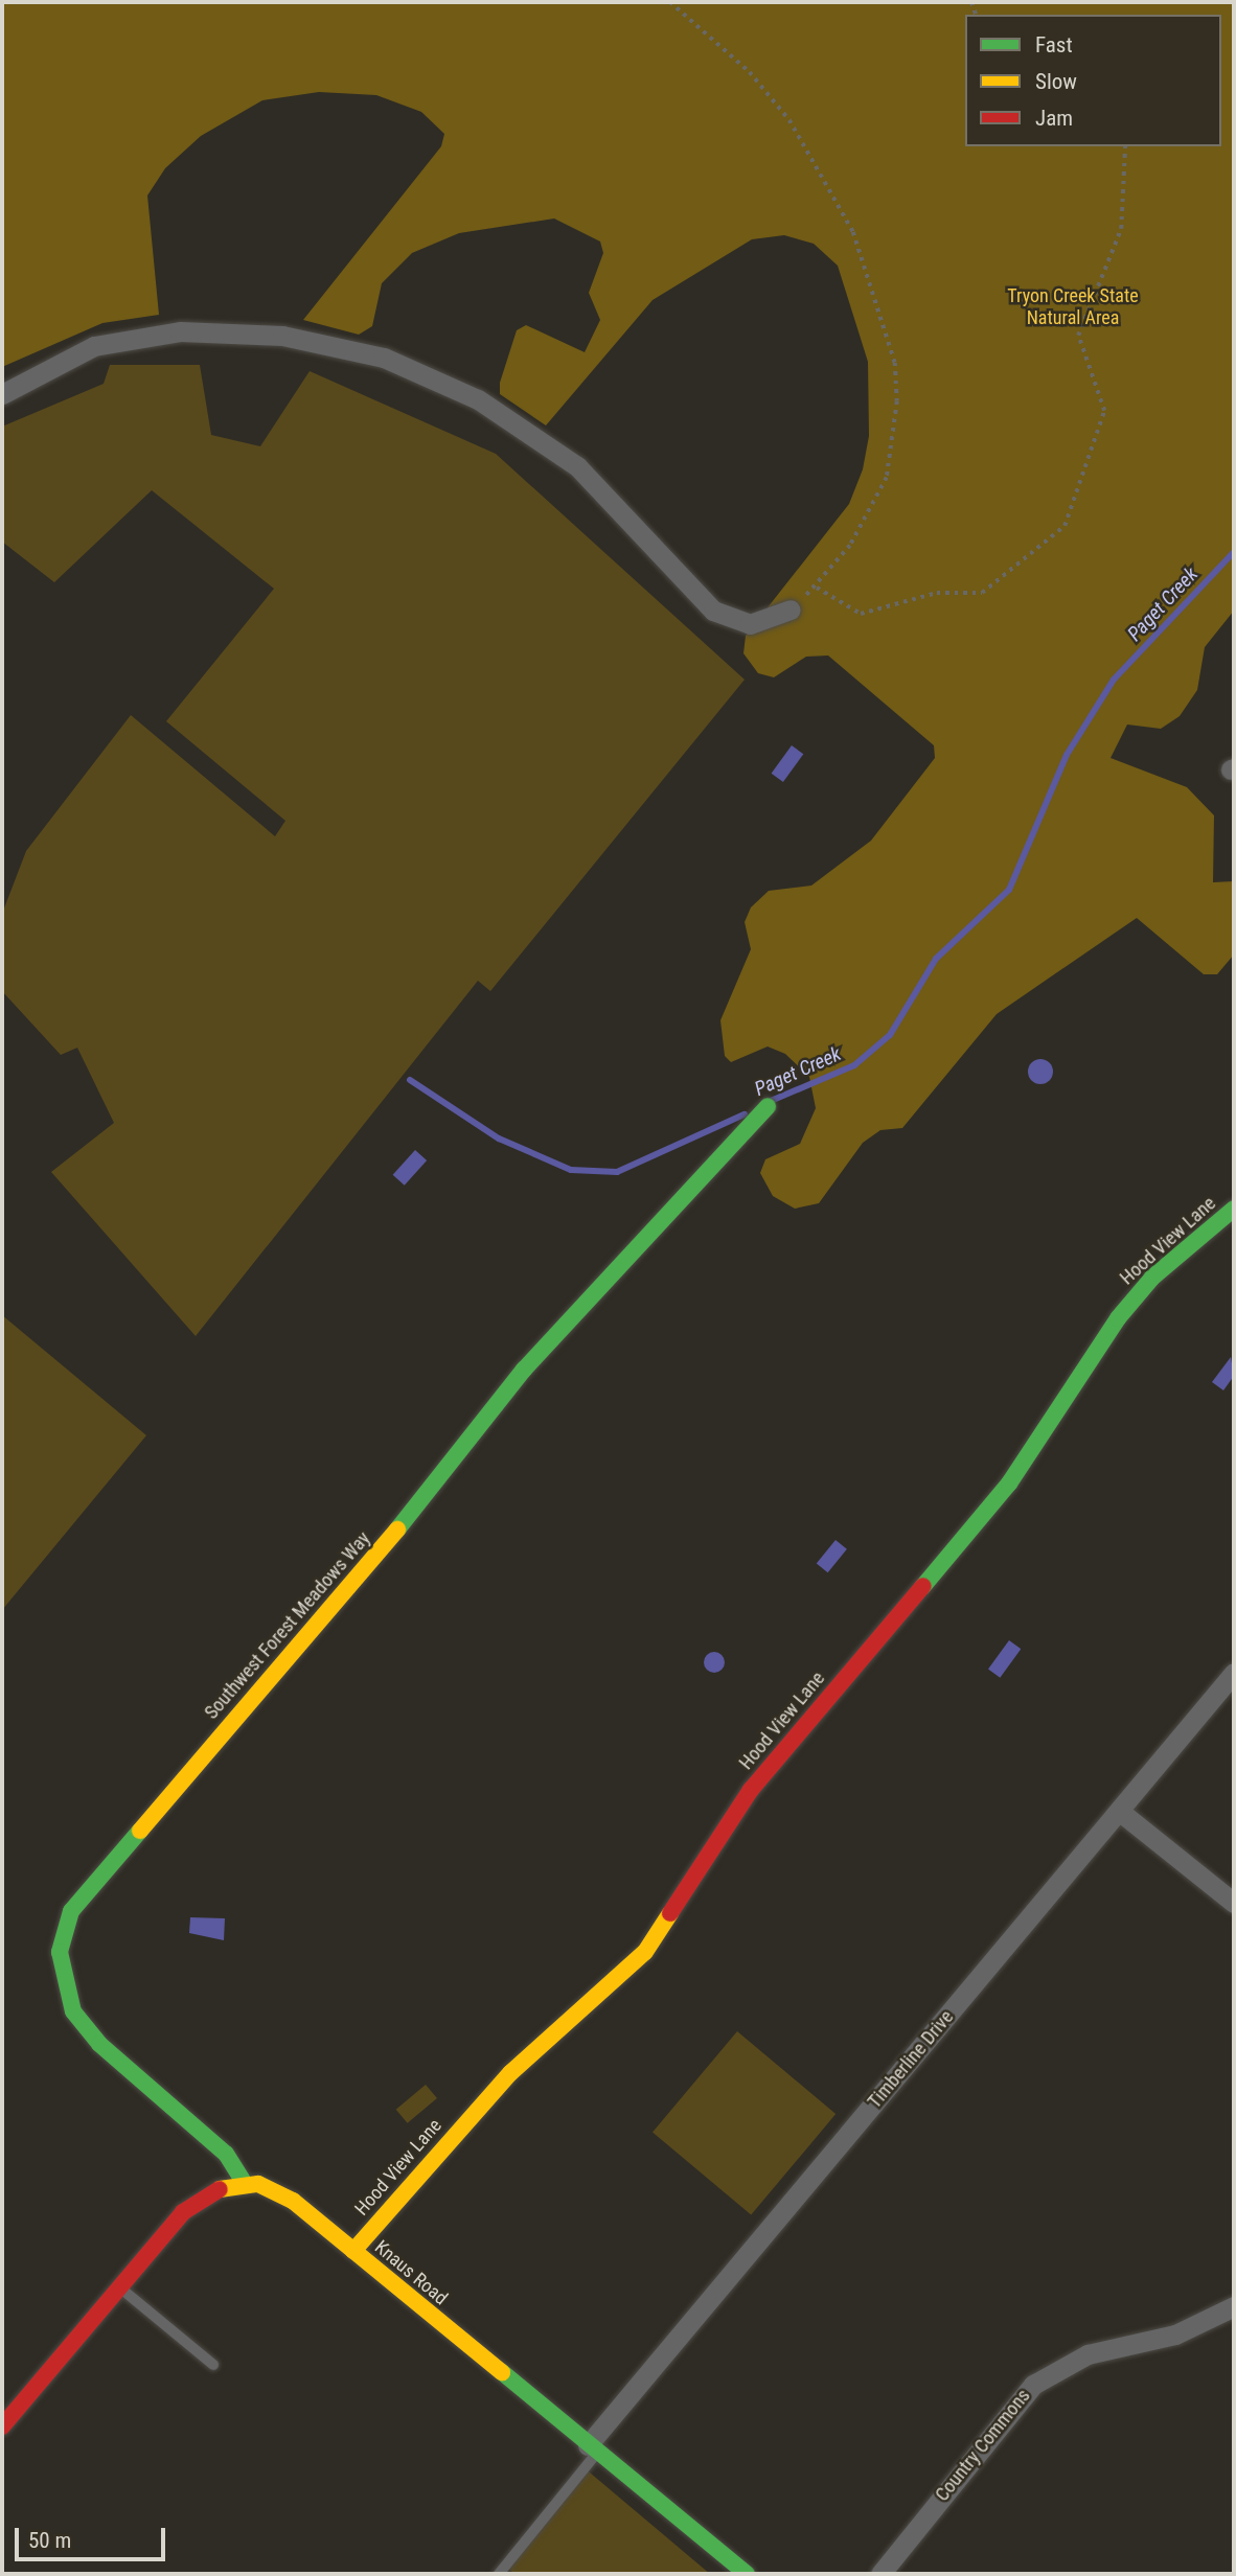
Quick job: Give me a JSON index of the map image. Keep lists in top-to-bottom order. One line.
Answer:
{"streets":{"street":["Hood View Lane","Southwest Forest Meadows Way","Timberline Drive","Knaus Road","Country Commons"]},"crossings":[["Hood View Lane","Knaus Road"],["Southwest Forest Meadows Way","Knaus Road"],["Timberline Drive","Knaus Road"]],"water":["Paget Creek"],"parks":["Tryon Creek State Natural Area"],"legend":["Fast","Slow","Jam"],"scale_bar":"50 m"}
